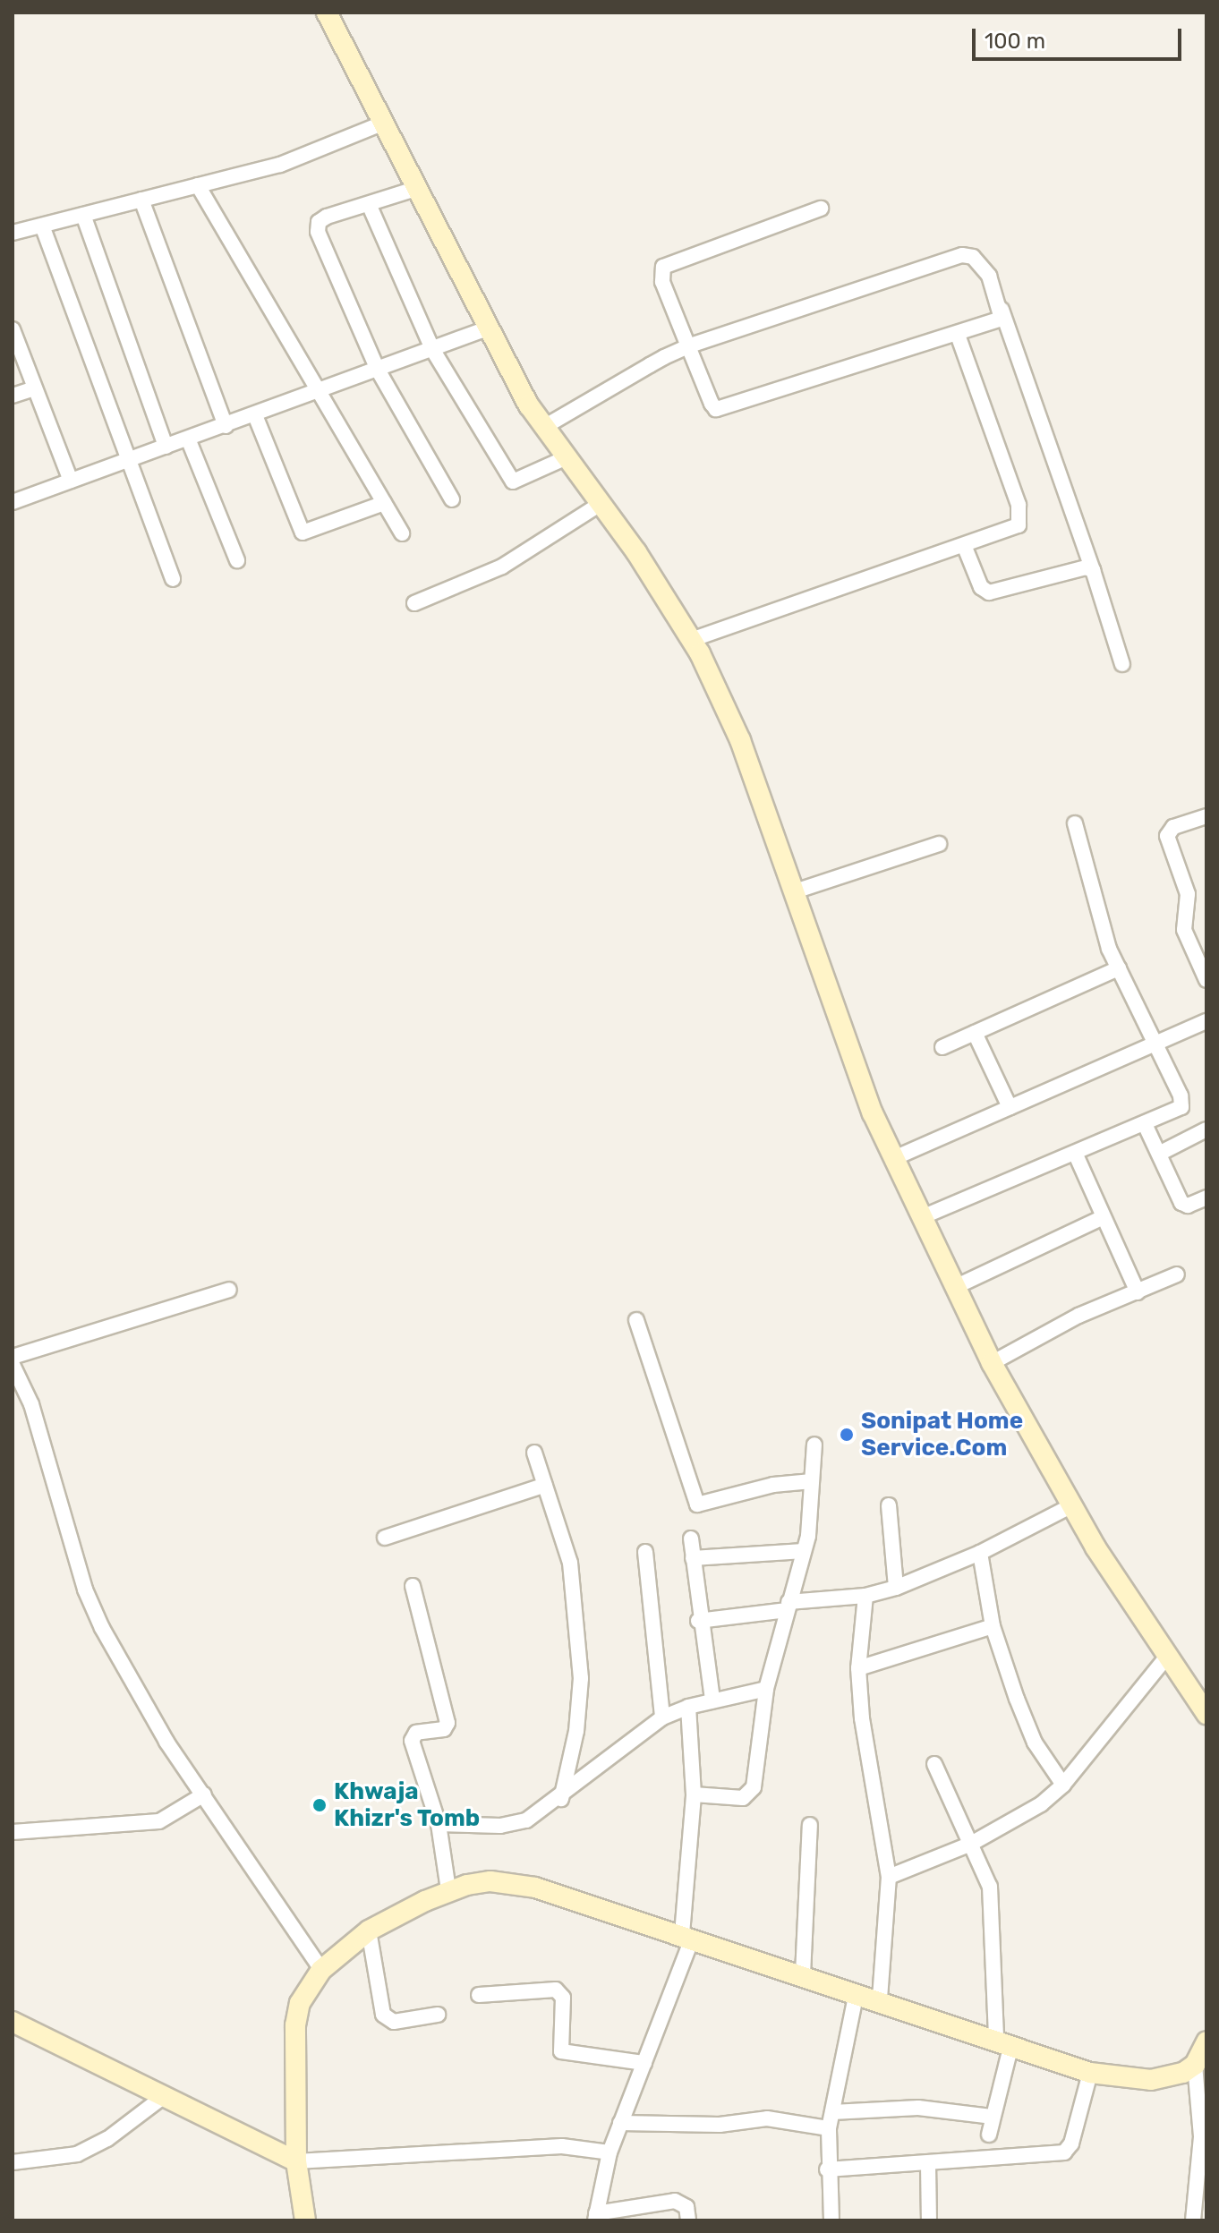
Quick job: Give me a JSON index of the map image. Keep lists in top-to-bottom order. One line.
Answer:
{"places":["Sonipat Home Service.Com","Khwaja Khizr's Tomb"],"scale_bar":"100 m"}
